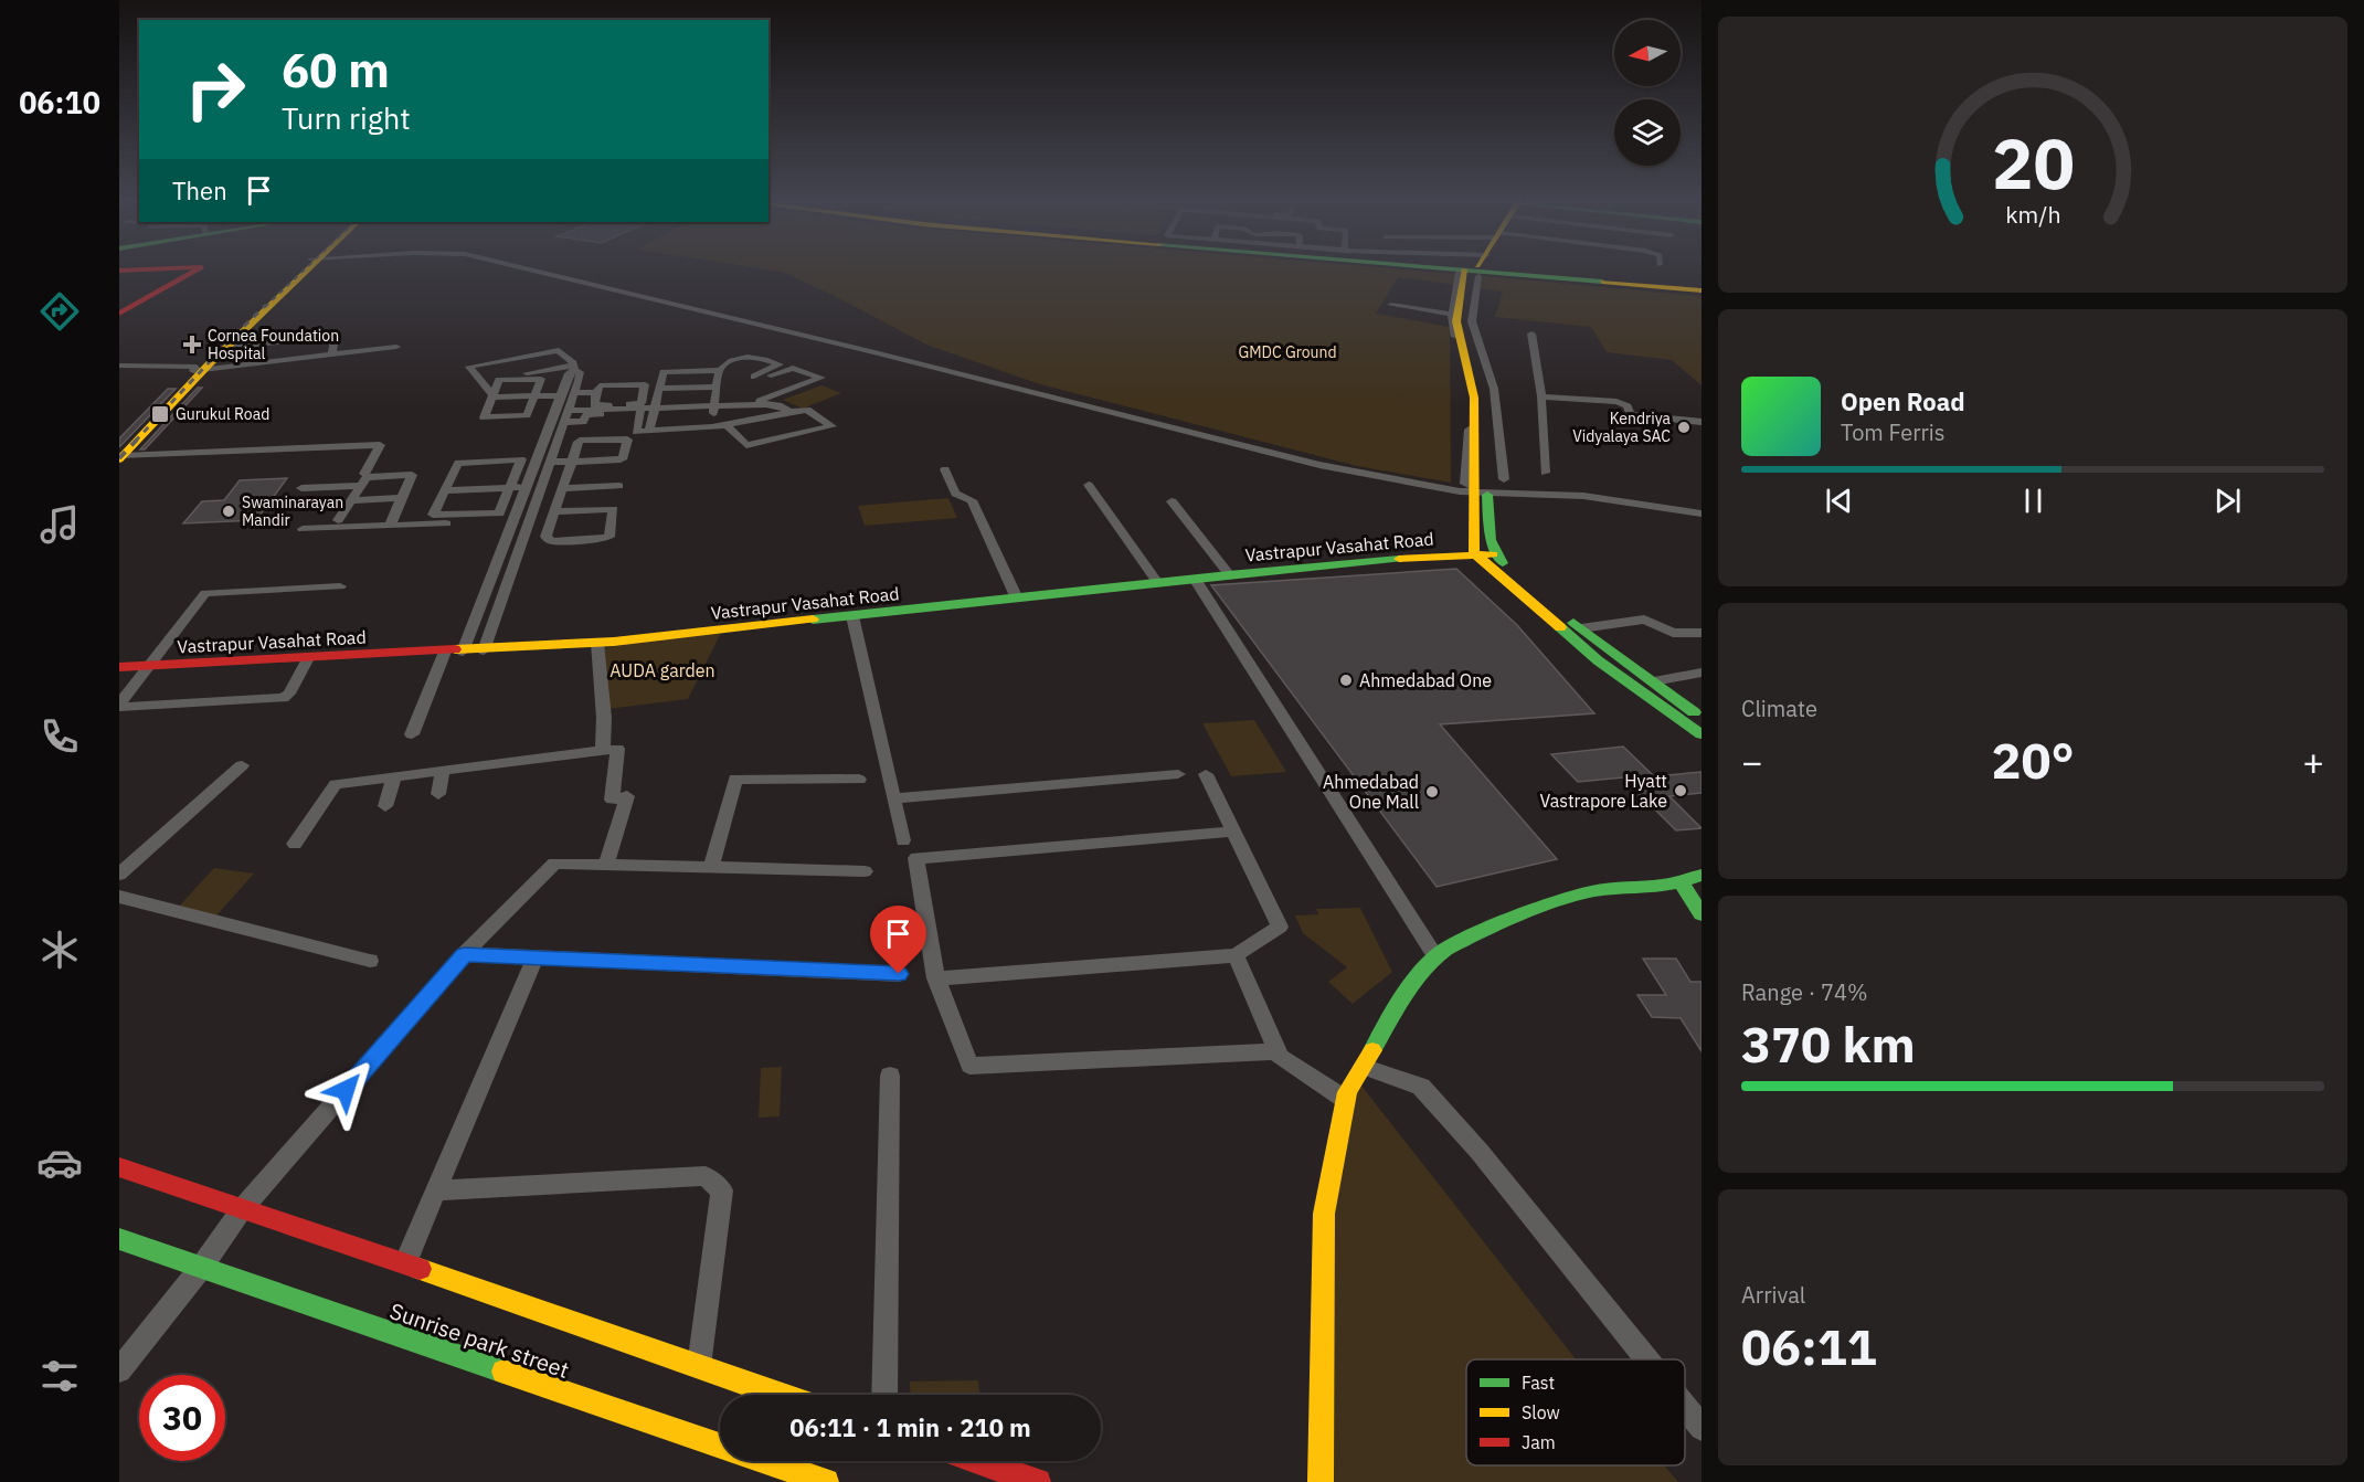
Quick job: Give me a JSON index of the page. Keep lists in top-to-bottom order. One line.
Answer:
{"streets":{"street":["Vastrapur Vasahat Road","Sunrise park street"]},"parks":["GMDC Ground","AUDA garden"],"places":{"health":["Cornea Foundation Hospital"],"transit":["Gurukul Road"],"other":["Kendriya Vidyalaya SAC","Swaminarayan Mandir","Ahmedabad One","Hyatt Vastrapore Lake","Ahmedabad One Mall"]},"legend":["Fast","Slow","Jam"],"north":"left","page":{"tabs":"06:10","turn":["60 m","Turn right"],"then":"Then","song":["Open Road","Tom Ferris"],"tile":["Climate",["Range · 74%","370 km"],["Arrival","06:11"]],"heat":["−","20°","+"],"limit":"30","trip":"06:11 · 1 min · 210 m","gauge":["20","km/h"]}}
